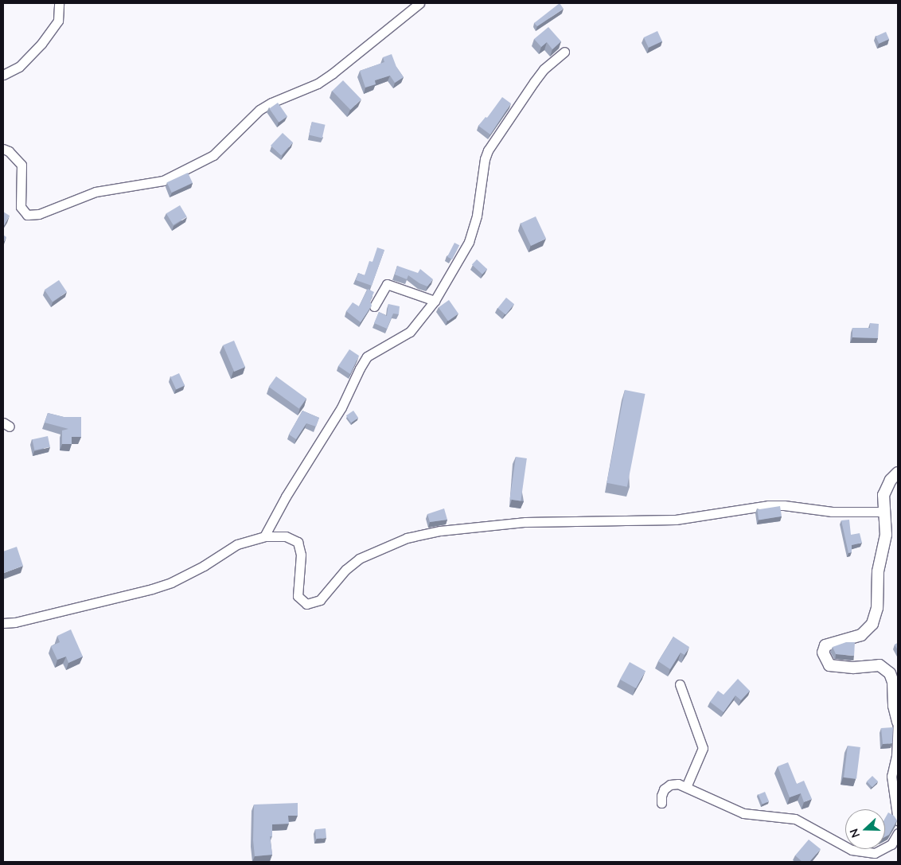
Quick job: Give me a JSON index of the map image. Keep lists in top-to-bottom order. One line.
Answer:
{"north":"left"}
